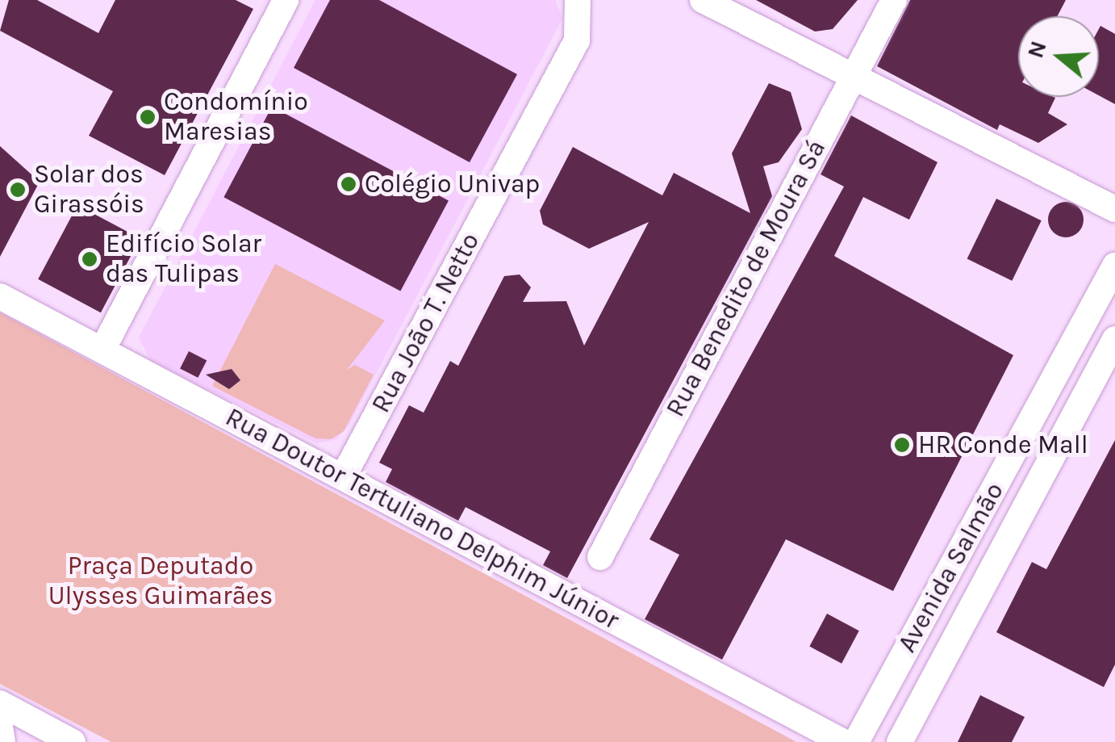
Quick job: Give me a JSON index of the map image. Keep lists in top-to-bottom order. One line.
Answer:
{"streets":{"street":["Rua Benedito de Moura Sá","Rua João T. Netto","Rua Doutor Tertuliano Delphim Júnior","Avenida Salmão"]},"crossings":[["Rua João T. Netto","Rua Doutor Tertuliano Delphim Júnior"]],"parks":["Praça Deputado Ulysses Guimarães"],"places":["Condomínio Maresias","Colégio Univap","Solar dos Girassóis","Edifício Solar das Tulipas","HR Conde Mall"],"north":"left"}
